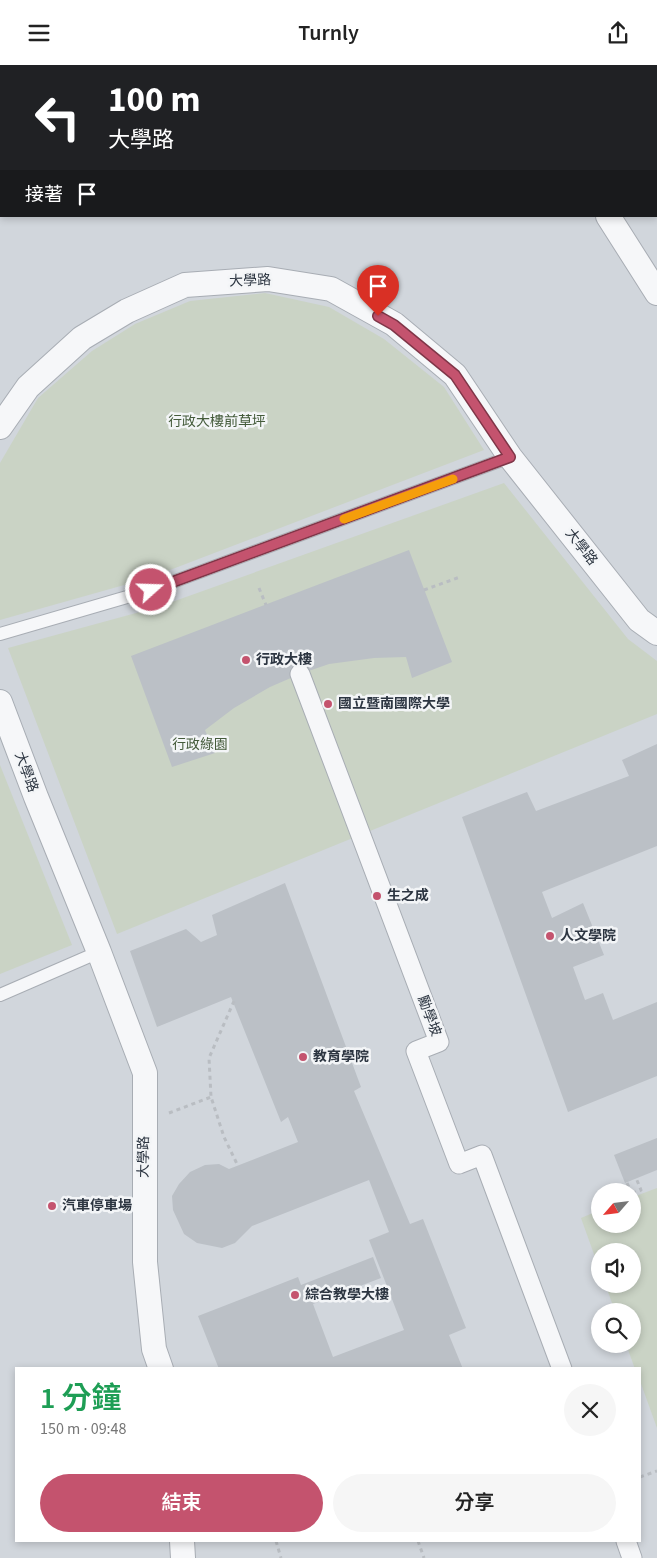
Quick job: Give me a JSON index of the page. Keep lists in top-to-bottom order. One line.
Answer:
{"streets":{"street":["大學路","勵學坡"]},"parks":["行政大樓前草坪","行政綠園"],"places":["行政大樓","國立暨南國際大學","生之成","人文學院","教育學院","汽車停車場","綜合教學大樓"],"north":"bottom left","page":{"header":"Turnly","turn":["100 m","大學路"],"then":"接著","heading":["1 分鐘","150 m · 09:48"],"buttons":["結束","分享"]}}
